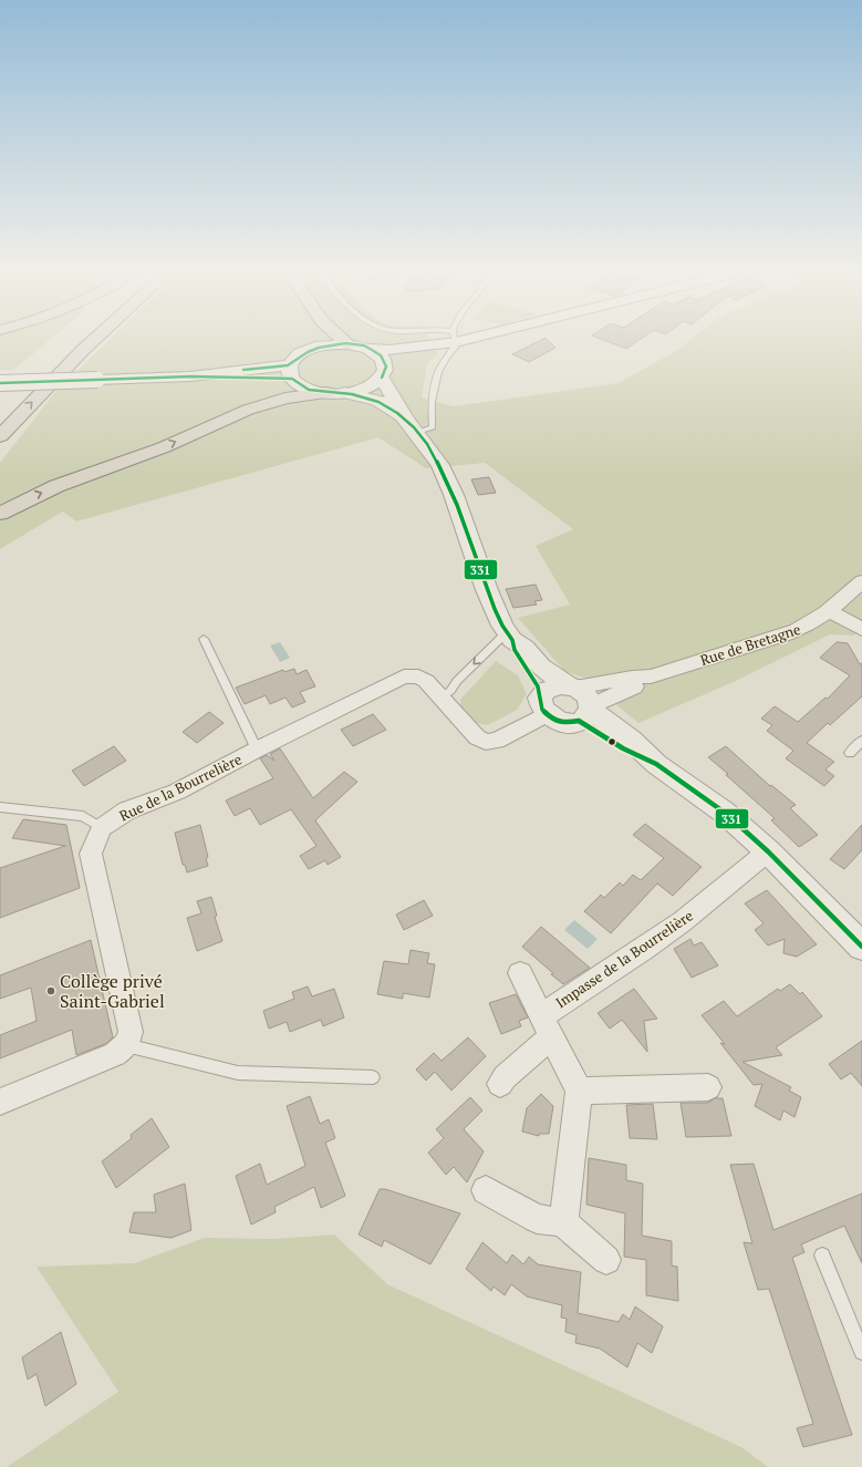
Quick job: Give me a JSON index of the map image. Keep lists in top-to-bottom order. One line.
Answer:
{"streets":{"street":["Rue de Bretagne","Rue de la Bourrelière","Impasse de la Bourrelière"]},"crossings":[["Rue de Bretagne","Rue de la Bourrelière"]],"places":["Collège privé Saint-Gabriel"],"lines":["transit line 331"]}
